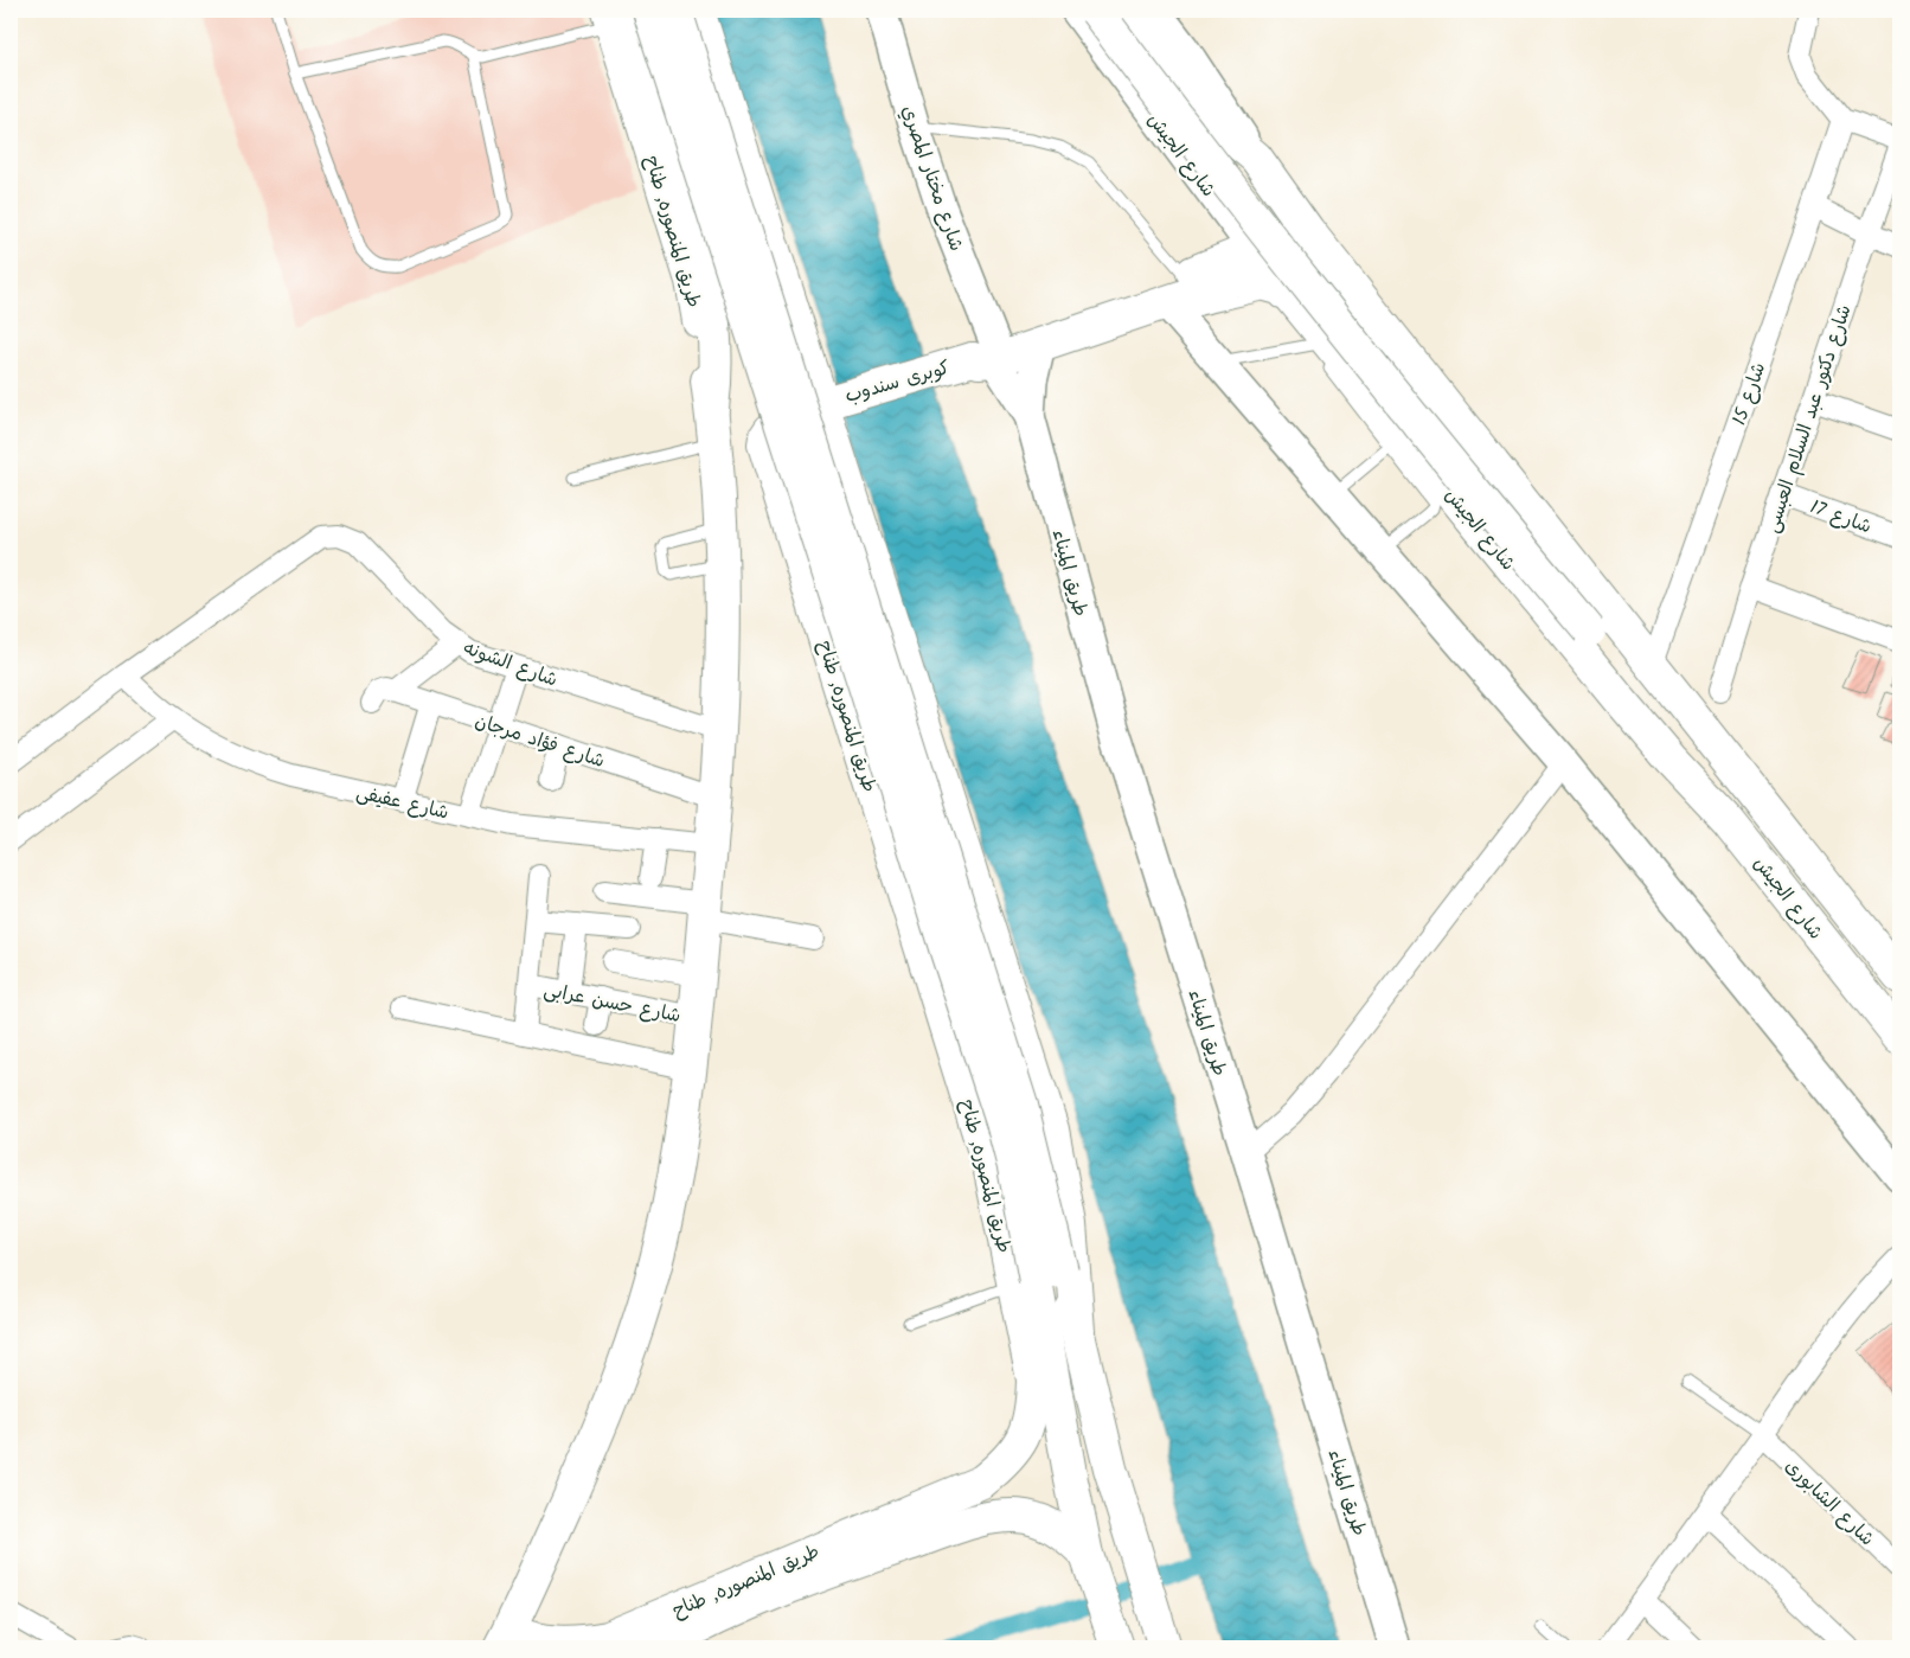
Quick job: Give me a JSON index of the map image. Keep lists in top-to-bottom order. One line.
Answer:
{"streets":{"main road":["شارع الجيش","طريق المنصوره, طناح","كوبرى سندوب"],"street":["شارع مختار المصري","شارع 15","شارع دكتور عبد السلام العبسى","شارع 17","طريق الميناء","شارع الشونه","شارع فؤاد مرجان","شارع عفيفى","شارع حسن عرابى","شارع الشابورى"]},"crossings":[["شارع الجيش","شارع 15"],["شارع مختار المصري","كوبرى سندوب"],["شارع مختار المصري","طريق الميناء"],["طريق المنصوره, طناح","كوبرى سندوب"],["طريق المنصوره, طناح","شارع الشونه"],["طريق المنصوره, طناح","شارع فؤاد مرجان"],["طريق المنصوره, طناح","شارع عفيفى"],["طريق المنصوره, طناح","شارع حسن عرابى"],["كوبرى سندوب","طريق الميناء"],["شارع دكتور عبد السلام العبسى","شارع 17"],["شارع الشونه","شارع عفيفى"]]}
